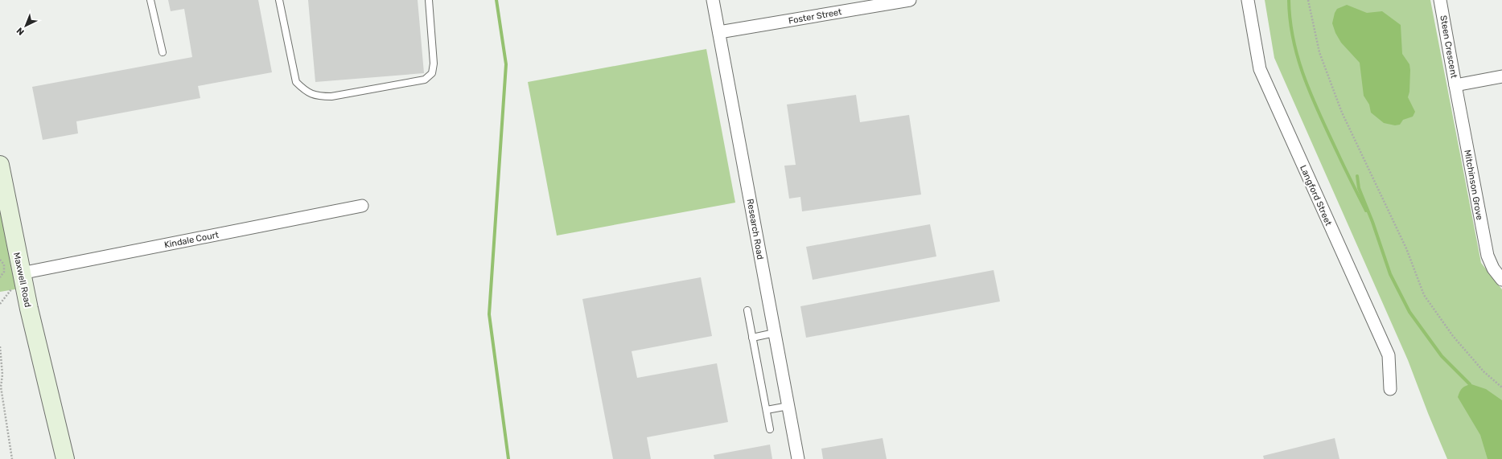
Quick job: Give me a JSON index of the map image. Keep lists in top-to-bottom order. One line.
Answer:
{"streets":{"street":["Foster Street","Steen Crescent","Mitchinson Grove","Langford Street","Research Road","Kindale Court","Maxwell Road"]},"crossings":[["Foster Street","Research Road"],["Steen Crescent","Mitchinson Grove"],["Kindale Court","Maxwell Road"]],"north":"bottom left"}
